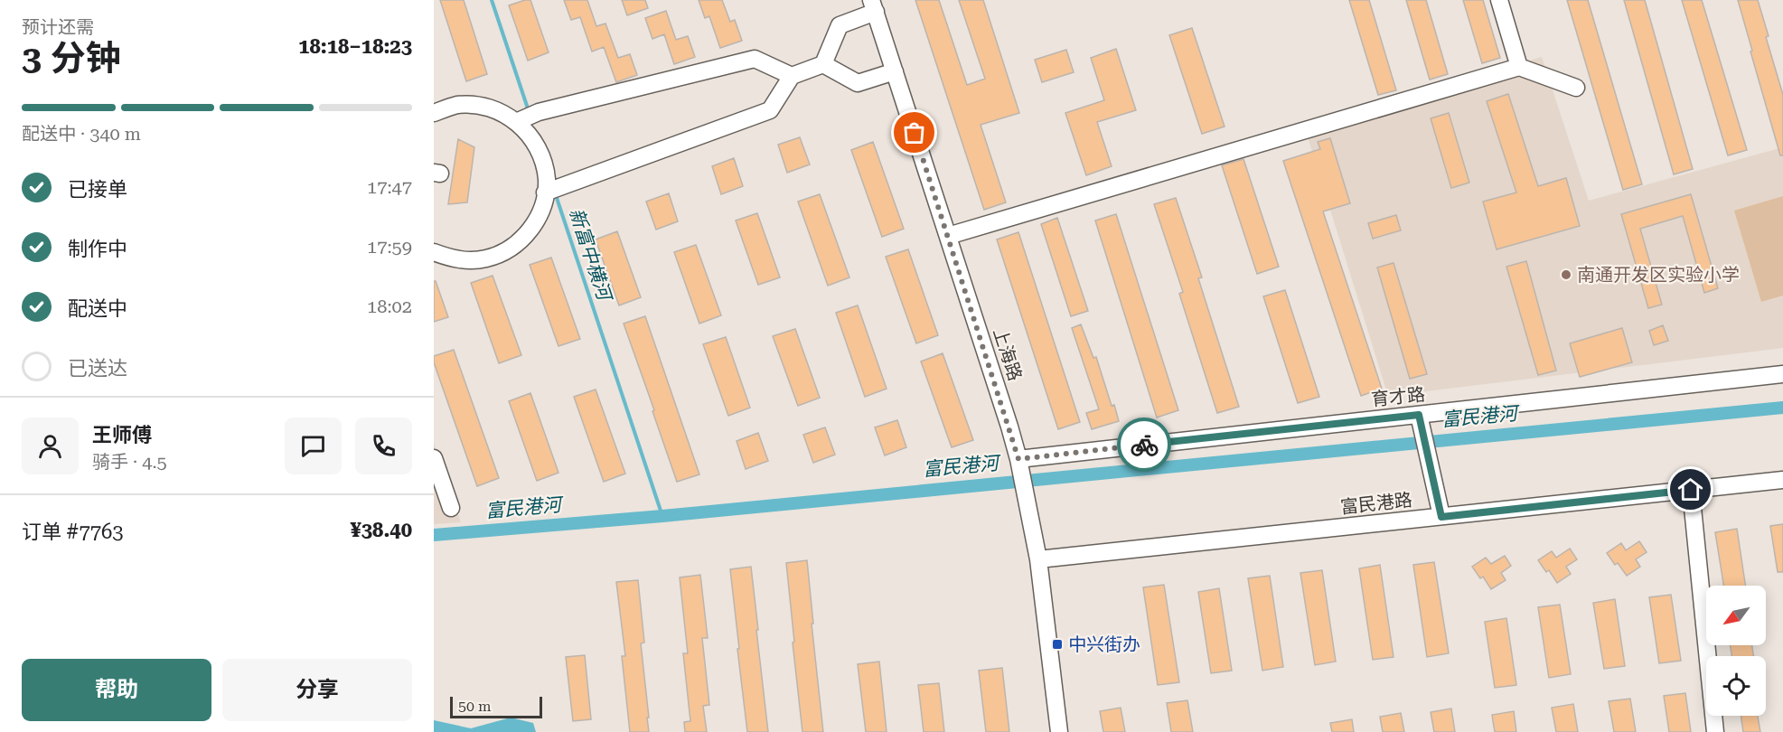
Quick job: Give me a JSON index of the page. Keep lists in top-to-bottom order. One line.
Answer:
{"streets":{"street":["上海路","育才路","富民港路"]},"crossings":[["上海路","育才路"],["上海路","富民港路"]],"water":["新富中横河","富民港河"],"places":{"other":["南通开发区实验小学"],"transit":["中兴街办"]},"scale_bar":"50 m","north":"bottom left","page":{"heading":["3 分钟","预计还需","18:18–18:23"],"panel":["王师傅","骑手 · 4.5","订单 #7763","¥38.40"],"bar":"配送中 · 340 m","list":[["已接单","17:47"],["制作中","17:59"],["配送中","18:02"],"已送达"],"buttons":["帮助","分享"],"scale":"50 m"}}
